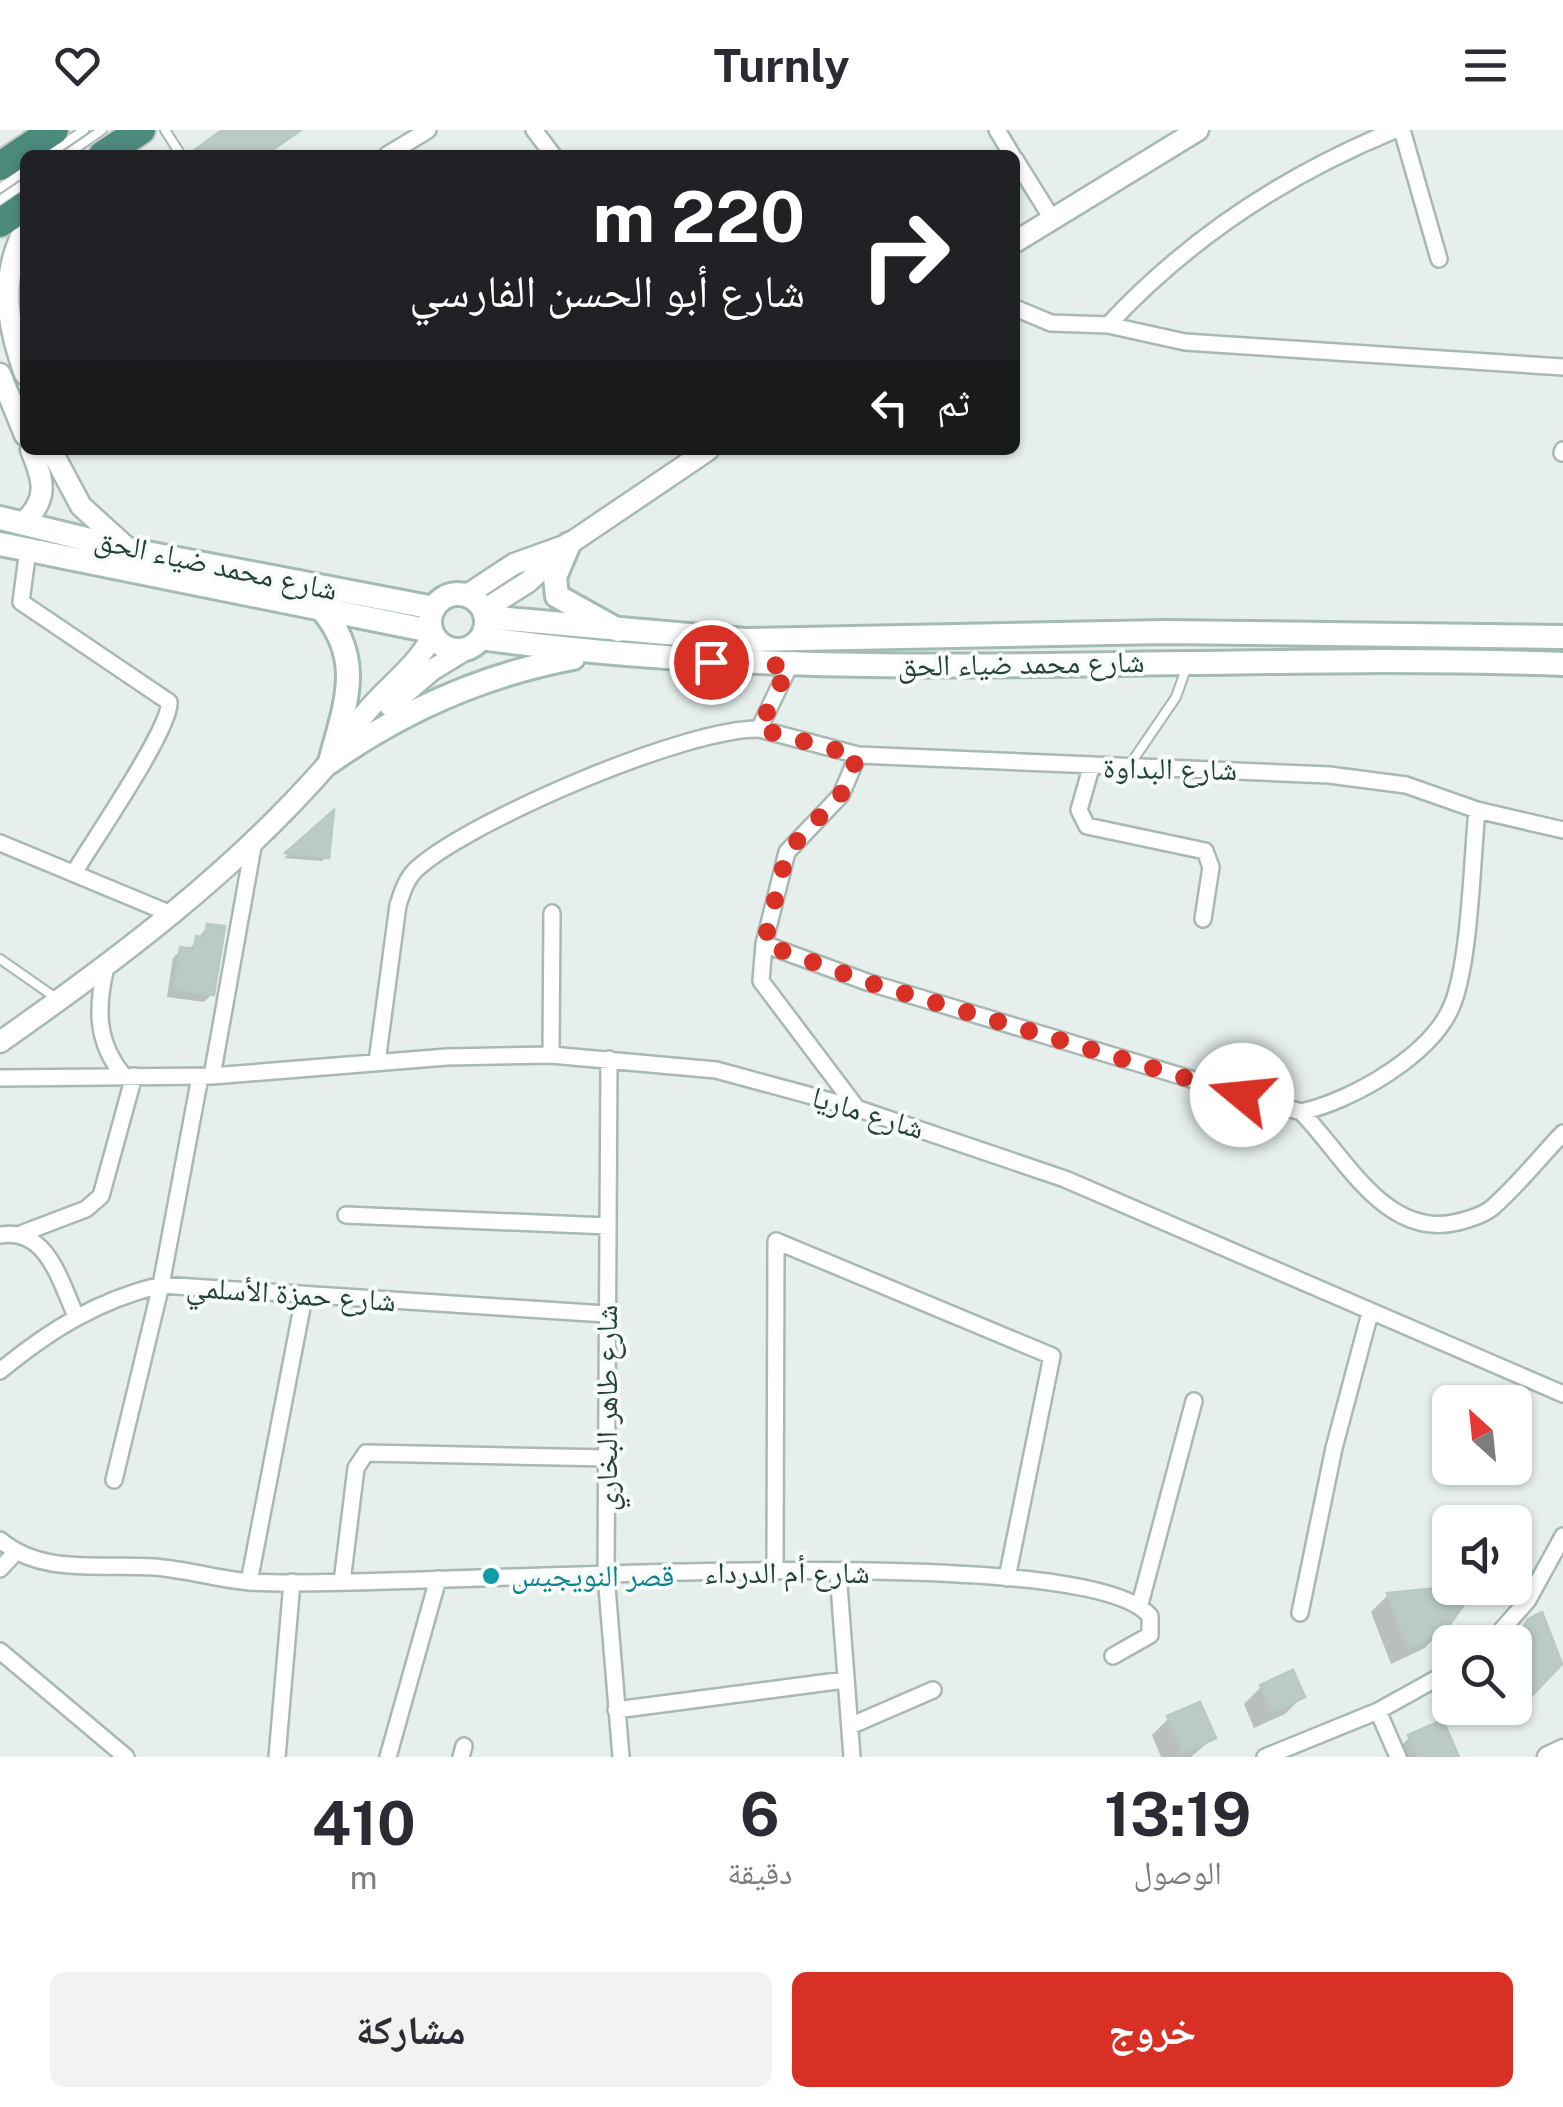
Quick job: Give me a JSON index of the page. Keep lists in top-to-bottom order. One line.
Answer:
{"streets":{"main road":["شارع محمد ضياء الحق"],"street":["شارع البداوة","شارع ماريا","شارع حمزة الأسلمي","شارع طاهر البخاري","شارع أم الدرداء"]},"crossings":[["شارع ماريا","شارع طاهر البخاري"],["شارع حمزة الأسلمي","شارع طاهر البخاري"],["شارع طاهر البخاري","شارع أم الدرداء"]],"places":["قصر النويجيس"],"north":"top left","page":{"header":"Turnly","turn":["220 m","شارع أبو الحسن الفارسي"],"then":"ثم","eta":["13:19","الوصول","6","دقيقة","410","m"],"buttons":["خروج","مشاركة"]}}
